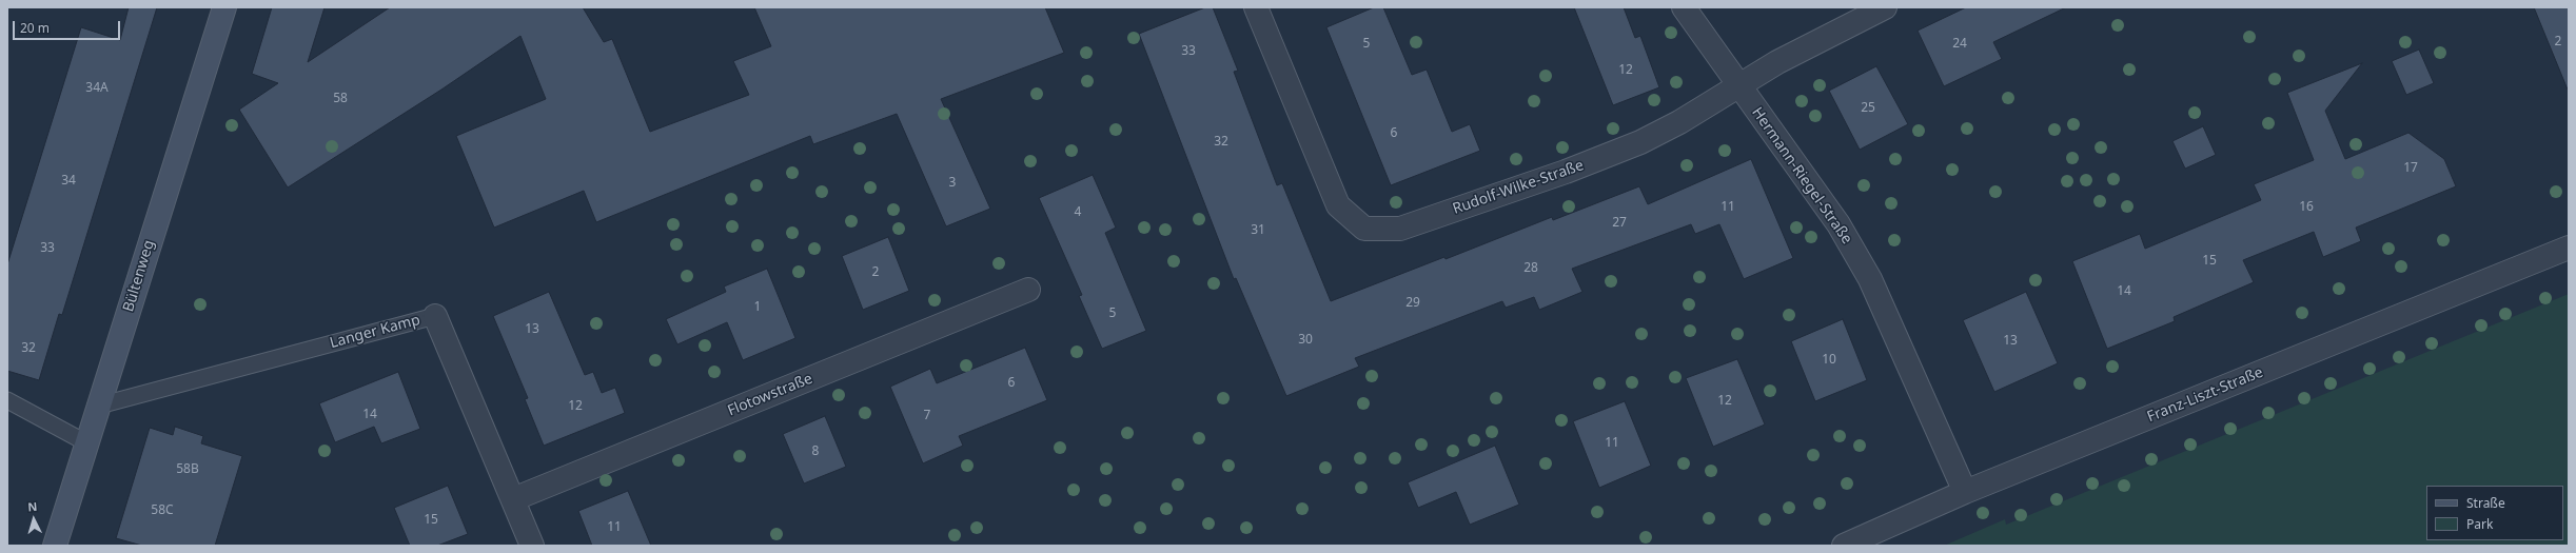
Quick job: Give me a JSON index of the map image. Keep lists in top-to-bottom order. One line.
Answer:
{"streets":{"main road":["Bültenweg"],"street":["Hermann-Riegel-Straße","Rudolf-Wilke-Straße","Langer Kamp","Flotowstraße","Franz-Liszt-Straße"]},"crossings":[["Hermann-Riegel-Straße","Rudolf-Wilke-Straße"],["Hermann-Riegel-Straße","Franz-Liszt-Straße"],["Bültenweg","Langer Kamp"],["Langer Kamp","Flotowstraße"]],"house_numbers":["2","5","24","33","12","34A","58","25","6","32","17","34","3","11","16","4","27","31","33","15","28","2","14","29","1","5","13","30","13","32","10","6","12","12","14","7","11","8","58B","58C","15","11"],"legend":["Straße","Park"],"scale_bar":"20 m","north":"top"}
